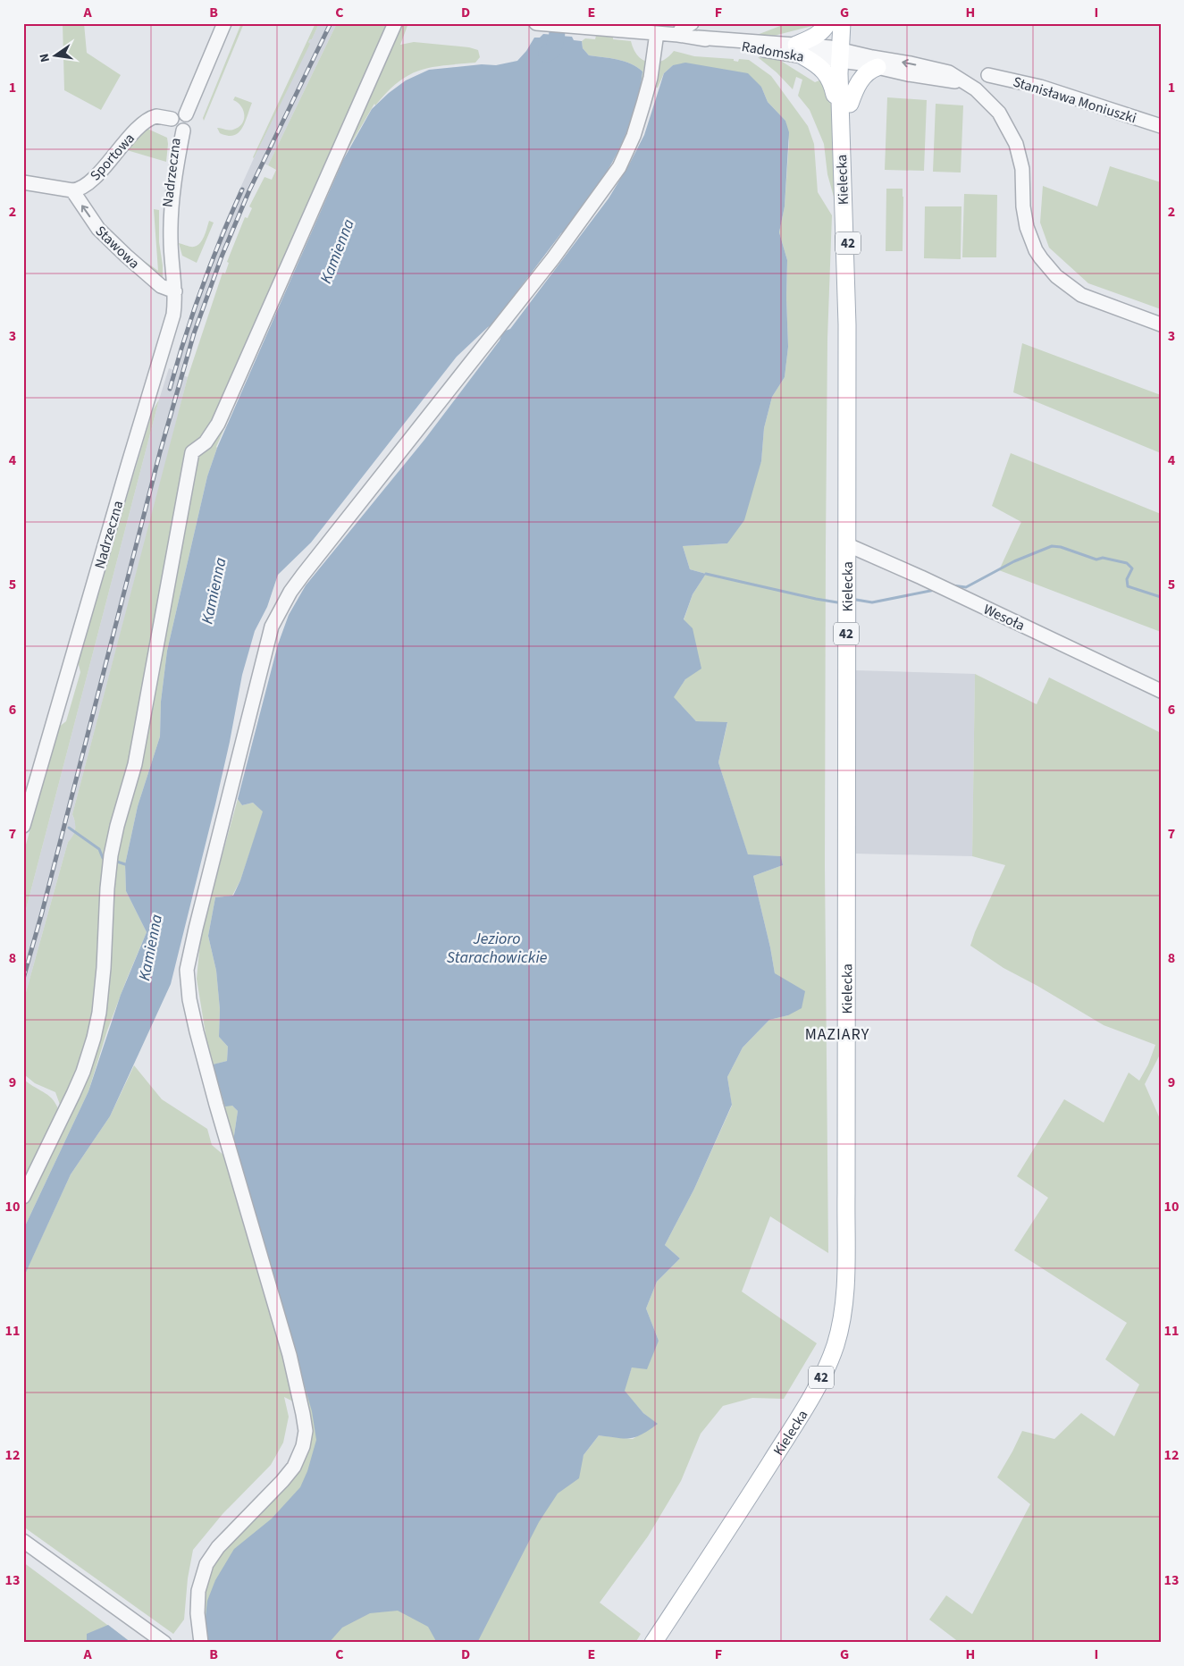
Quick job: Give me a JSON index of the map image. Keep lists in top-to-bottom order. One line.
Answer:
{"streets":{"main road":["Kielecka","42"],"street":["Radomska","Stanisława Moniuszki","Sportowa","Nadrzeczna","Stawowa","Wesoła"]},"crossings":[["Radomska","Kielecka"],["Radomska","42"],["Sportowa","Nadrzeczna"],["Sportowa","Stawowa"],["Nadrzeczna","Stawowa"],["Kielecka","42"],["Kielecka","Wesoła"]],"one_way":["Stawowa"],"districts":["MAZIARY"],"water":["Kamienna","Jezioro Starachowickie"],"north":"left","grid":{"columns":["A","B","C","D","E","F","G","H","I"],"rows":["1","2","3","4","5","6","7","8","9","10","11","12","13"]}}
